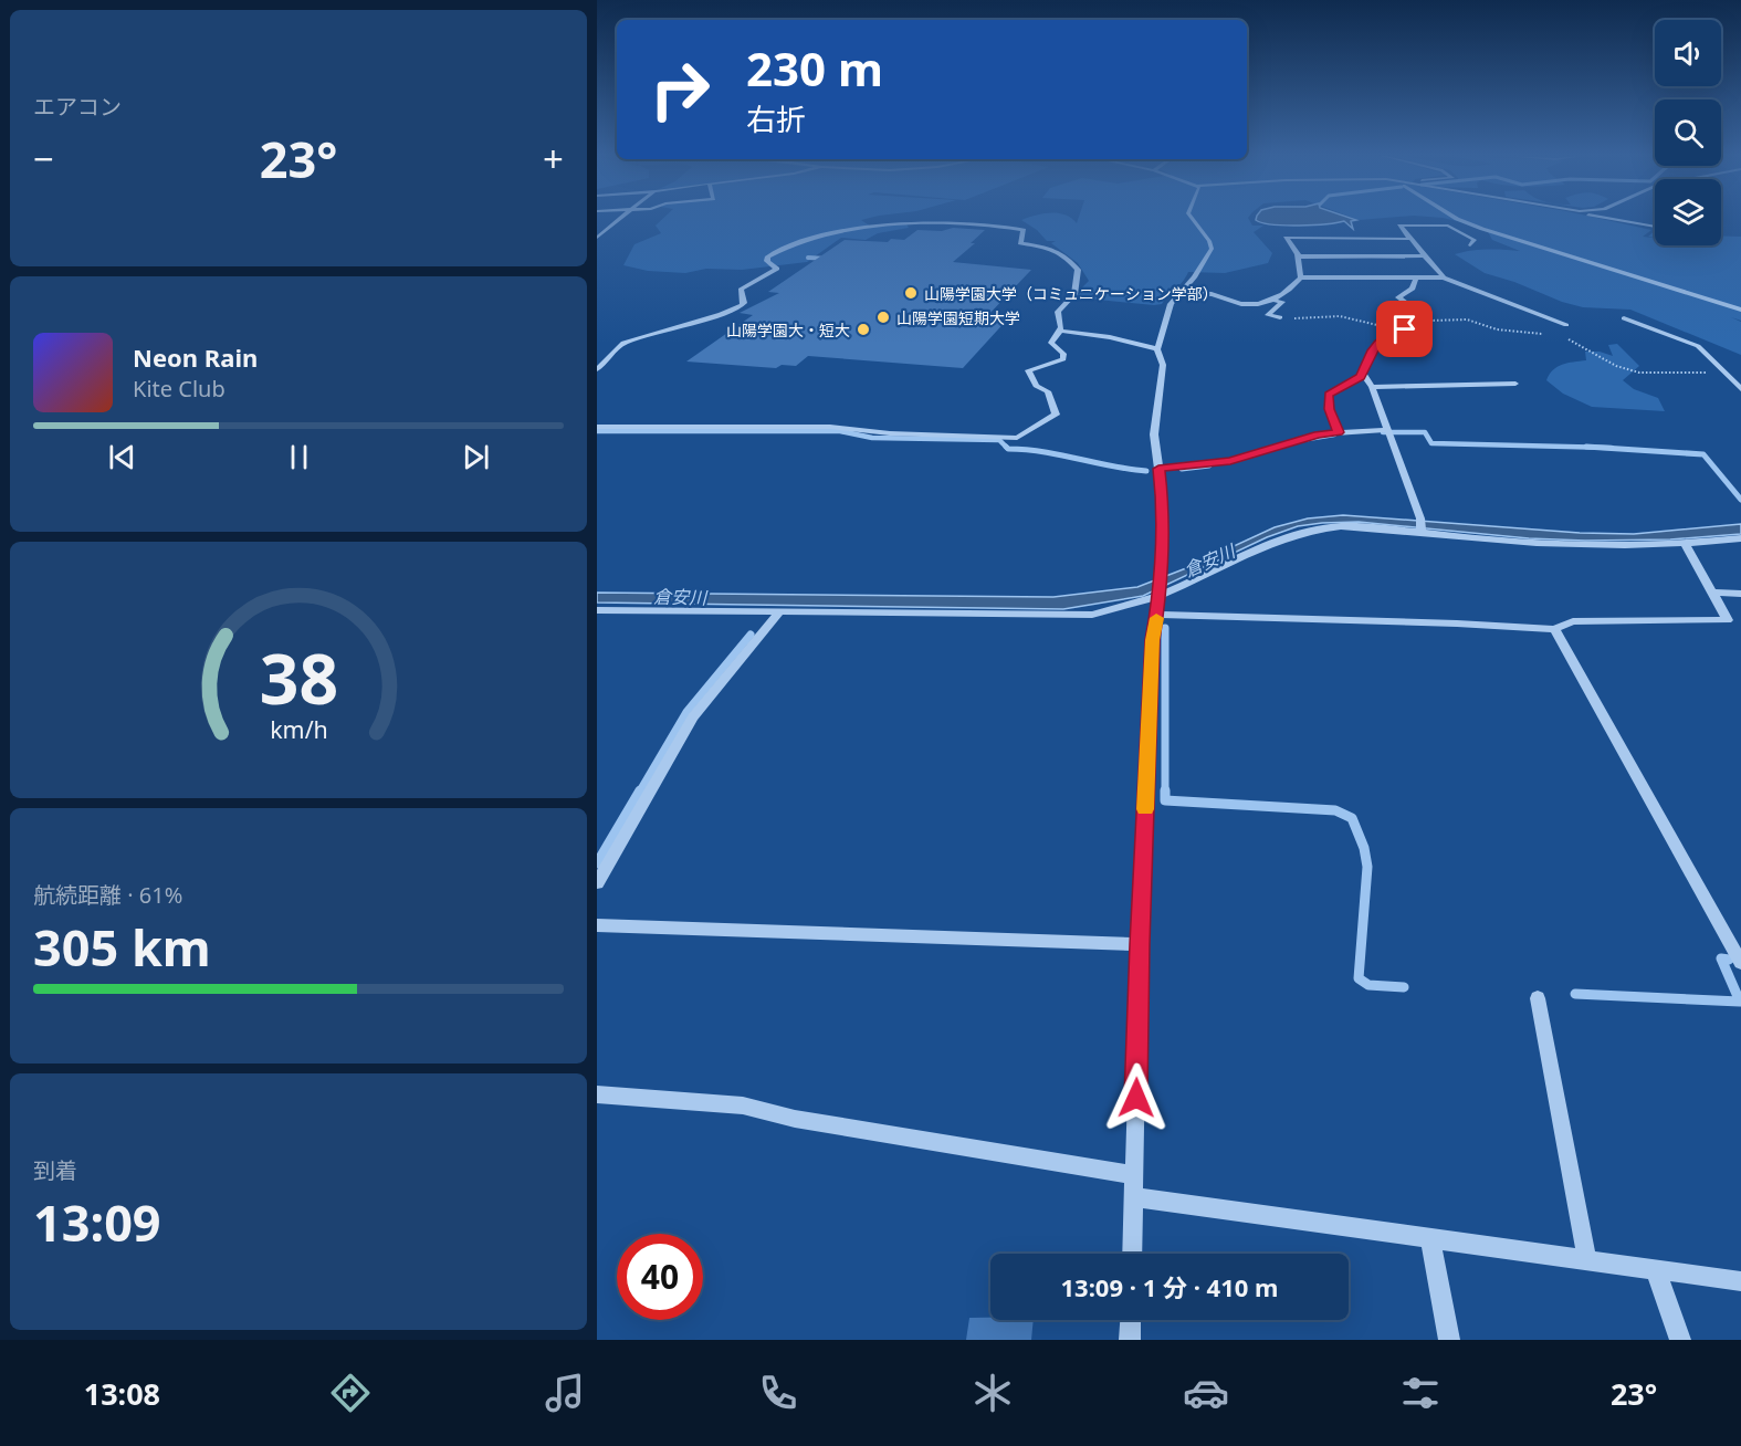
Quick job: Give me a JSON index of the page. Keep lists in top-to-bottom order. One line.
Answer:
{"water":["倉安川"],"places":["山陽学園大学（コミュニケーション学部）","山陽学園短期大学","山陽学園大・短大"],"page":{"tile":["エアコン",["航続距離 · 61%","305 km"],["到着","13:09"]],"turn":["230 m","右折"],"heat":["−","23°","+"],"song":["Neon Rain","Kite Club"],"limit":"40","trip":"13:09 · 1 分 · 410 m","tabs":["13:08","23°"],"gauge":["38","km/h"]}}
